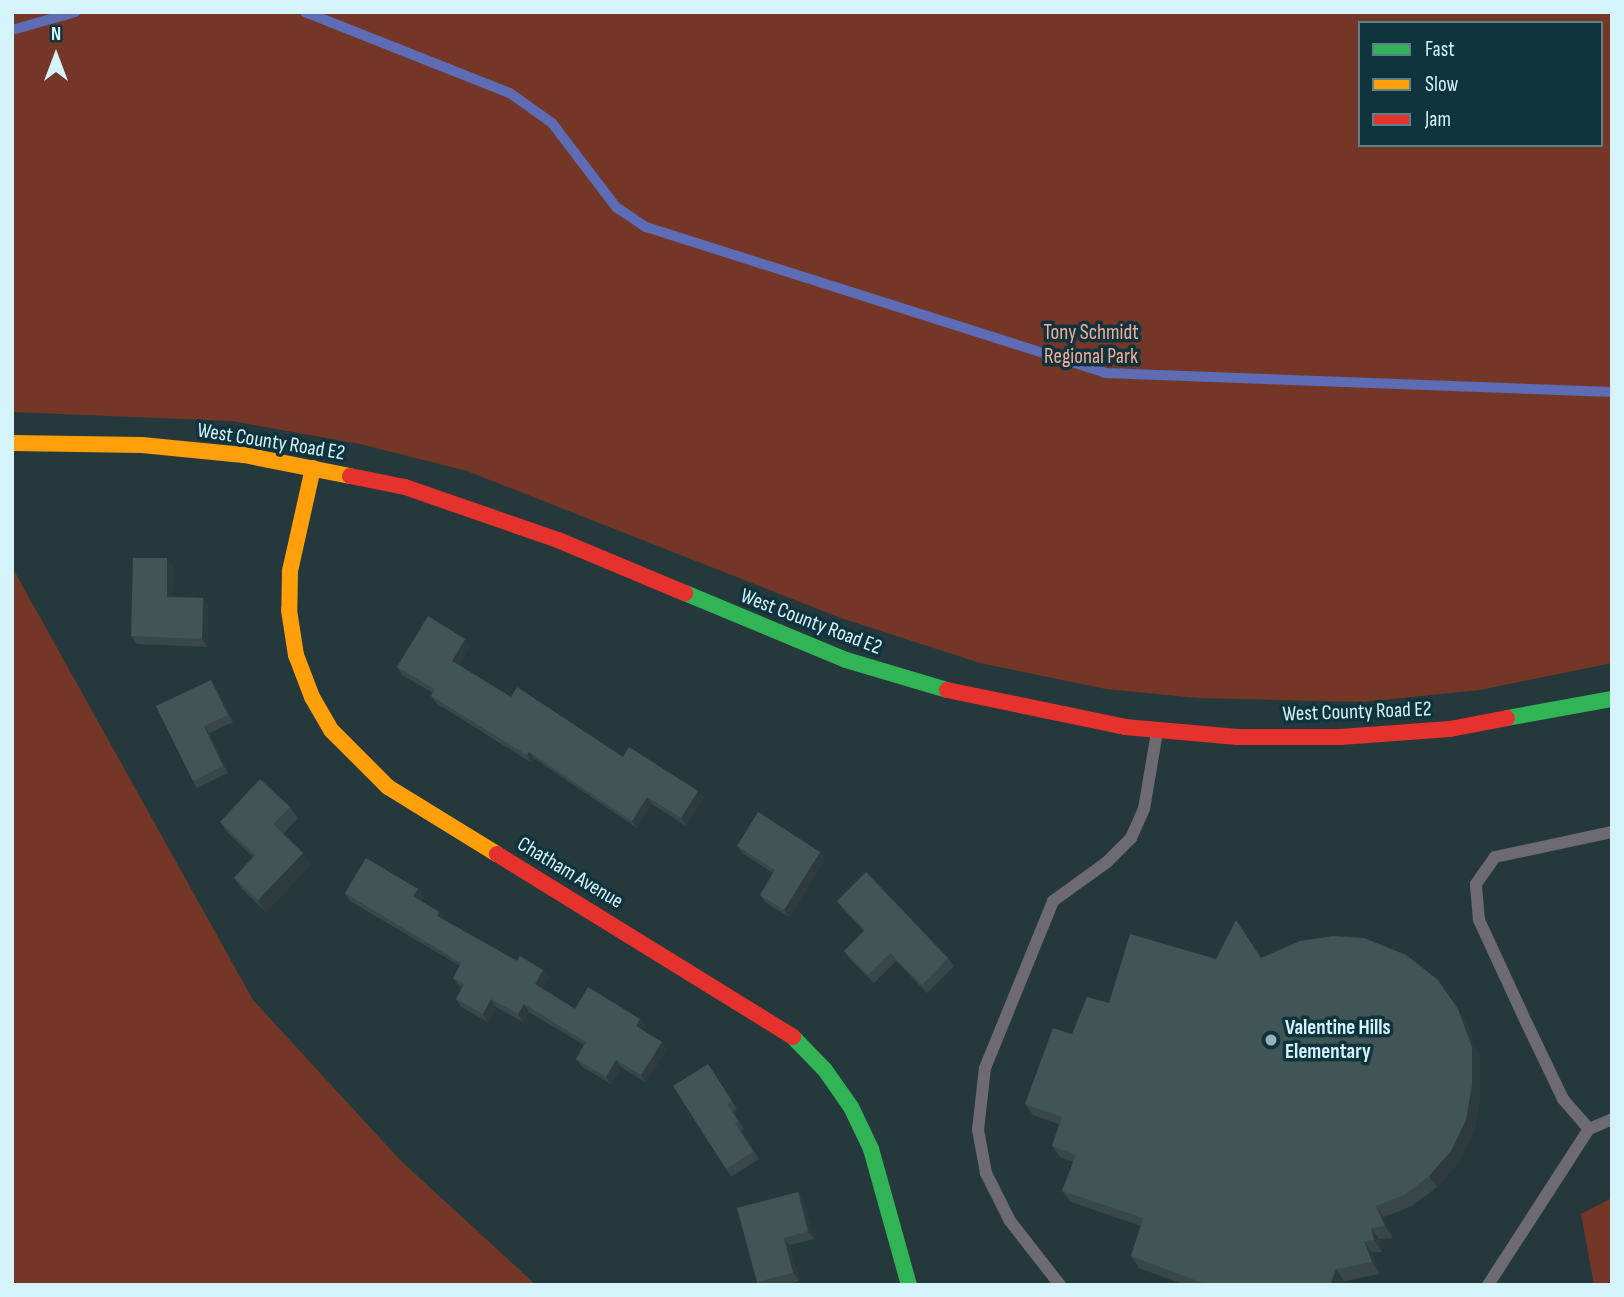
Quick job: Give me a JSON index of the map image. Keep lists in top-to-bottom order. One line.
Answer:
{"streets":{"street":["West County Road E2","Chatham Avenue"]},"crossings":[["West County Road E2","Chatham Avenue"]],"parks":["Tony Schmidt Regional Park"],"places":["Valentine Hills Elementary"],"legend":["Fast","Slow","Jam"],"north":"top"}
